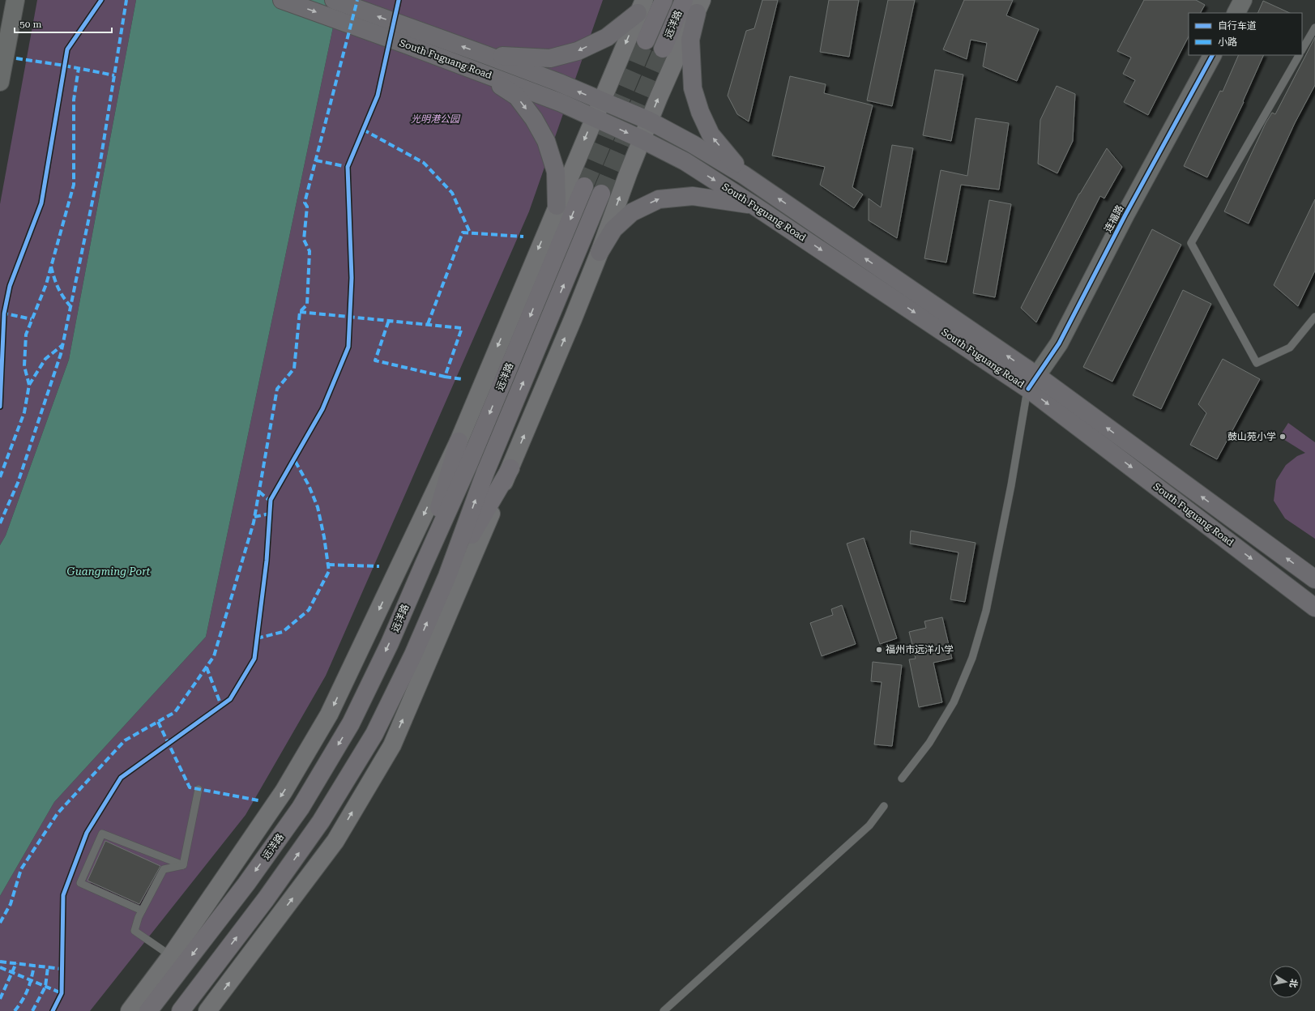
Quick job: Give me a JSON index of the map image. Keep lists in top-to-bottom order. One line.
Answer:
{"streets":{"highway":["远洋路"],"main road":["South Fuguang Road"],"street":["连福路"]},"crossings":[["South Fuguang Road","连福路"]],"water":["Guangming Port"],"parks":["光明港公园"],"places":["鼓山苑小学","福州市远洋小学"],"legend":["自行车道","小路"],"scale_bar":"50 m","north":"right"}
